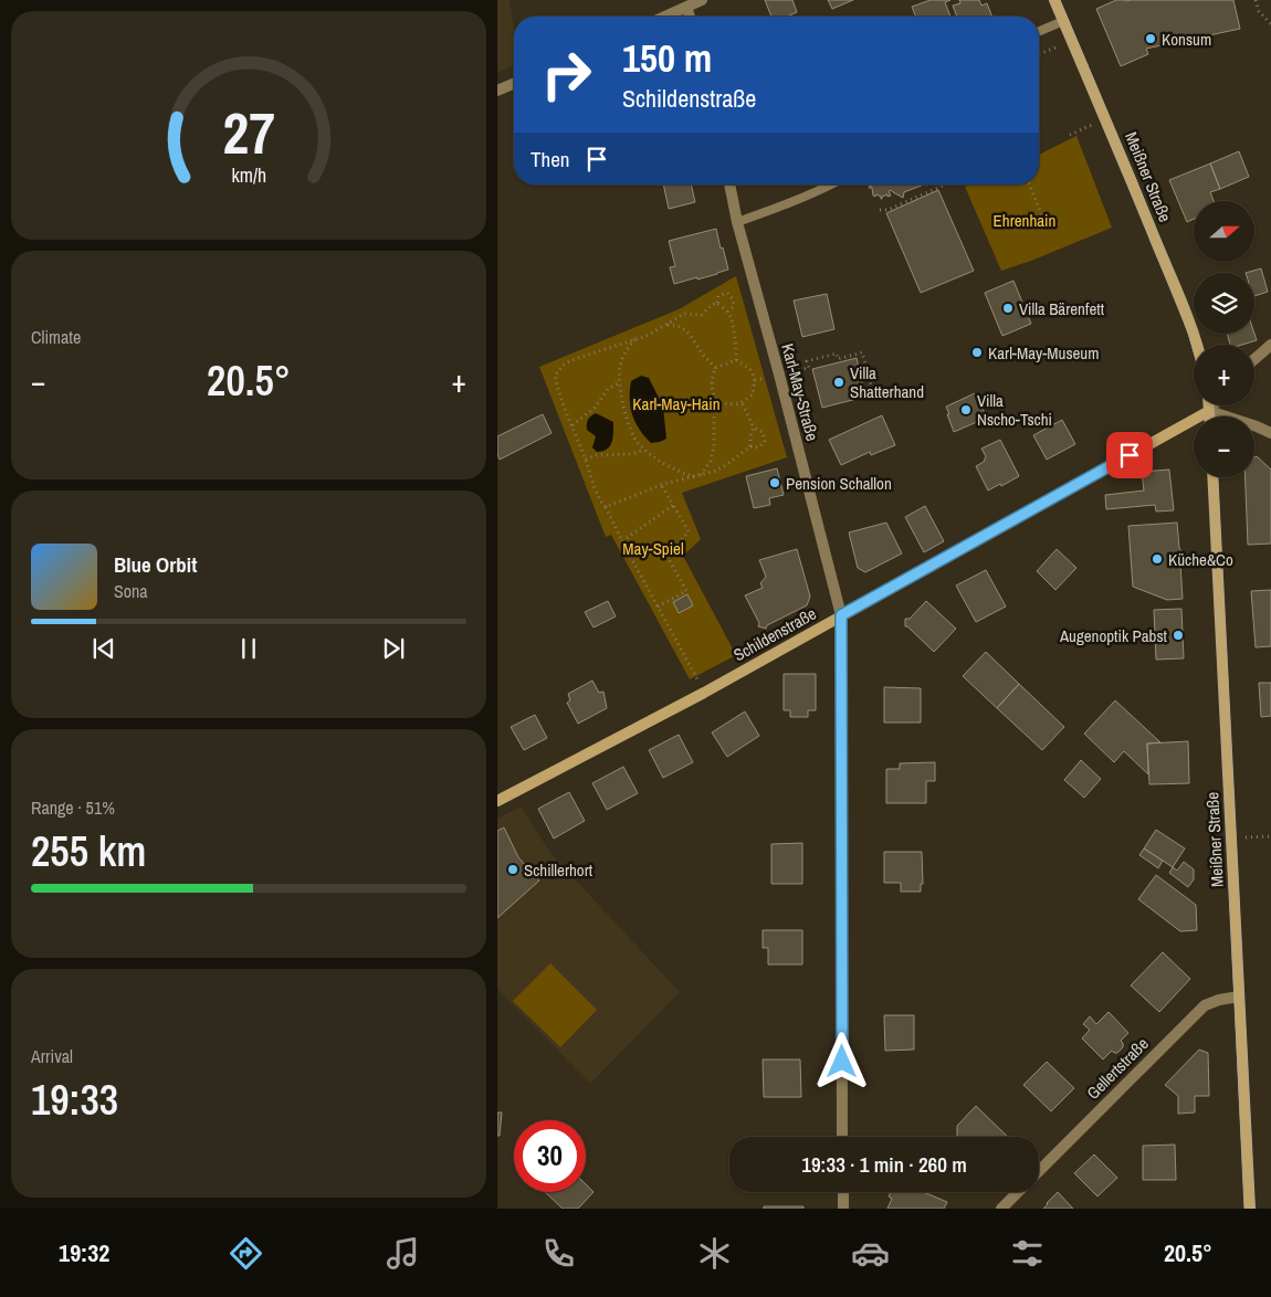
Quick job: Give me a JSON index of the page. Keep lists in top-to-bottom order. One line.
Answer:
{"streets":{"main road":["Meißner Straße","Schildenstraße"],"street":["Karl-May-Straße","Gellertstraße"]},"crossings":[["Meißner Straße","Gellertstraße"],["Karl-May-Straße","Schildenstraße"]],"parks":["Ehrenhain","Karl-May-Hain","May-Spiel"],"places":["Konsum","Villa Bärenfett","Karl-May-Museum","Villa Shatterhand","Villa Nscho-Tschi","Pension Schallon","Küche&Co","Augenoptik Pabst","Schillerhort"],"north":"right","page":{"turn":["150 m","Schildenstraße"],"then":"Then","map_buttons":["+","−"],"tile":["Climate",["Range · 51%","255 km"],["Arrival","19:33"]],"heat":["−","20.5°","+"],"song":["Blue Orbit","Sona"],"limit":"30","trip":"19:33 · 1 min · 260 m","tabs":["19:32","20.5°"],"gauge":["27","km/h"]}}
